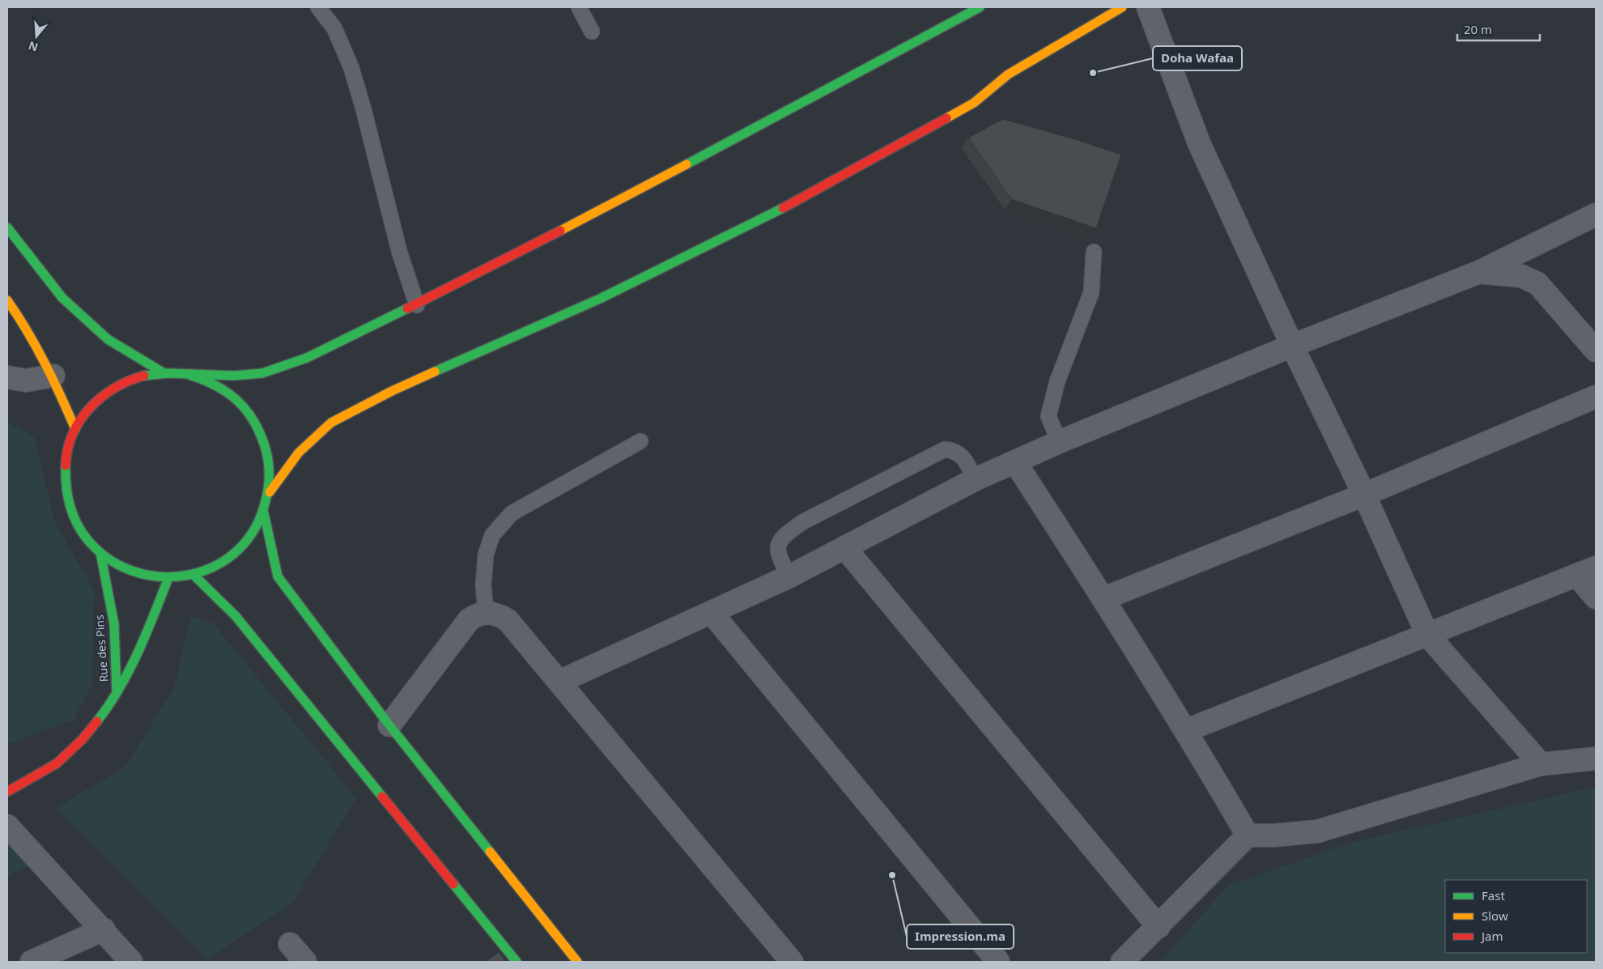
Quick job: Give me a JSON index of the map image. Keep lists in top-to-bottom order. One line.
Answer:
{"streets":{"street":["Rue des Pins"]},"places":["Doha Wafaa","Impression.ma"],"legend":["Fast","Slow","Jam"],"scale_bar":"20 m","north":"bottom"}
